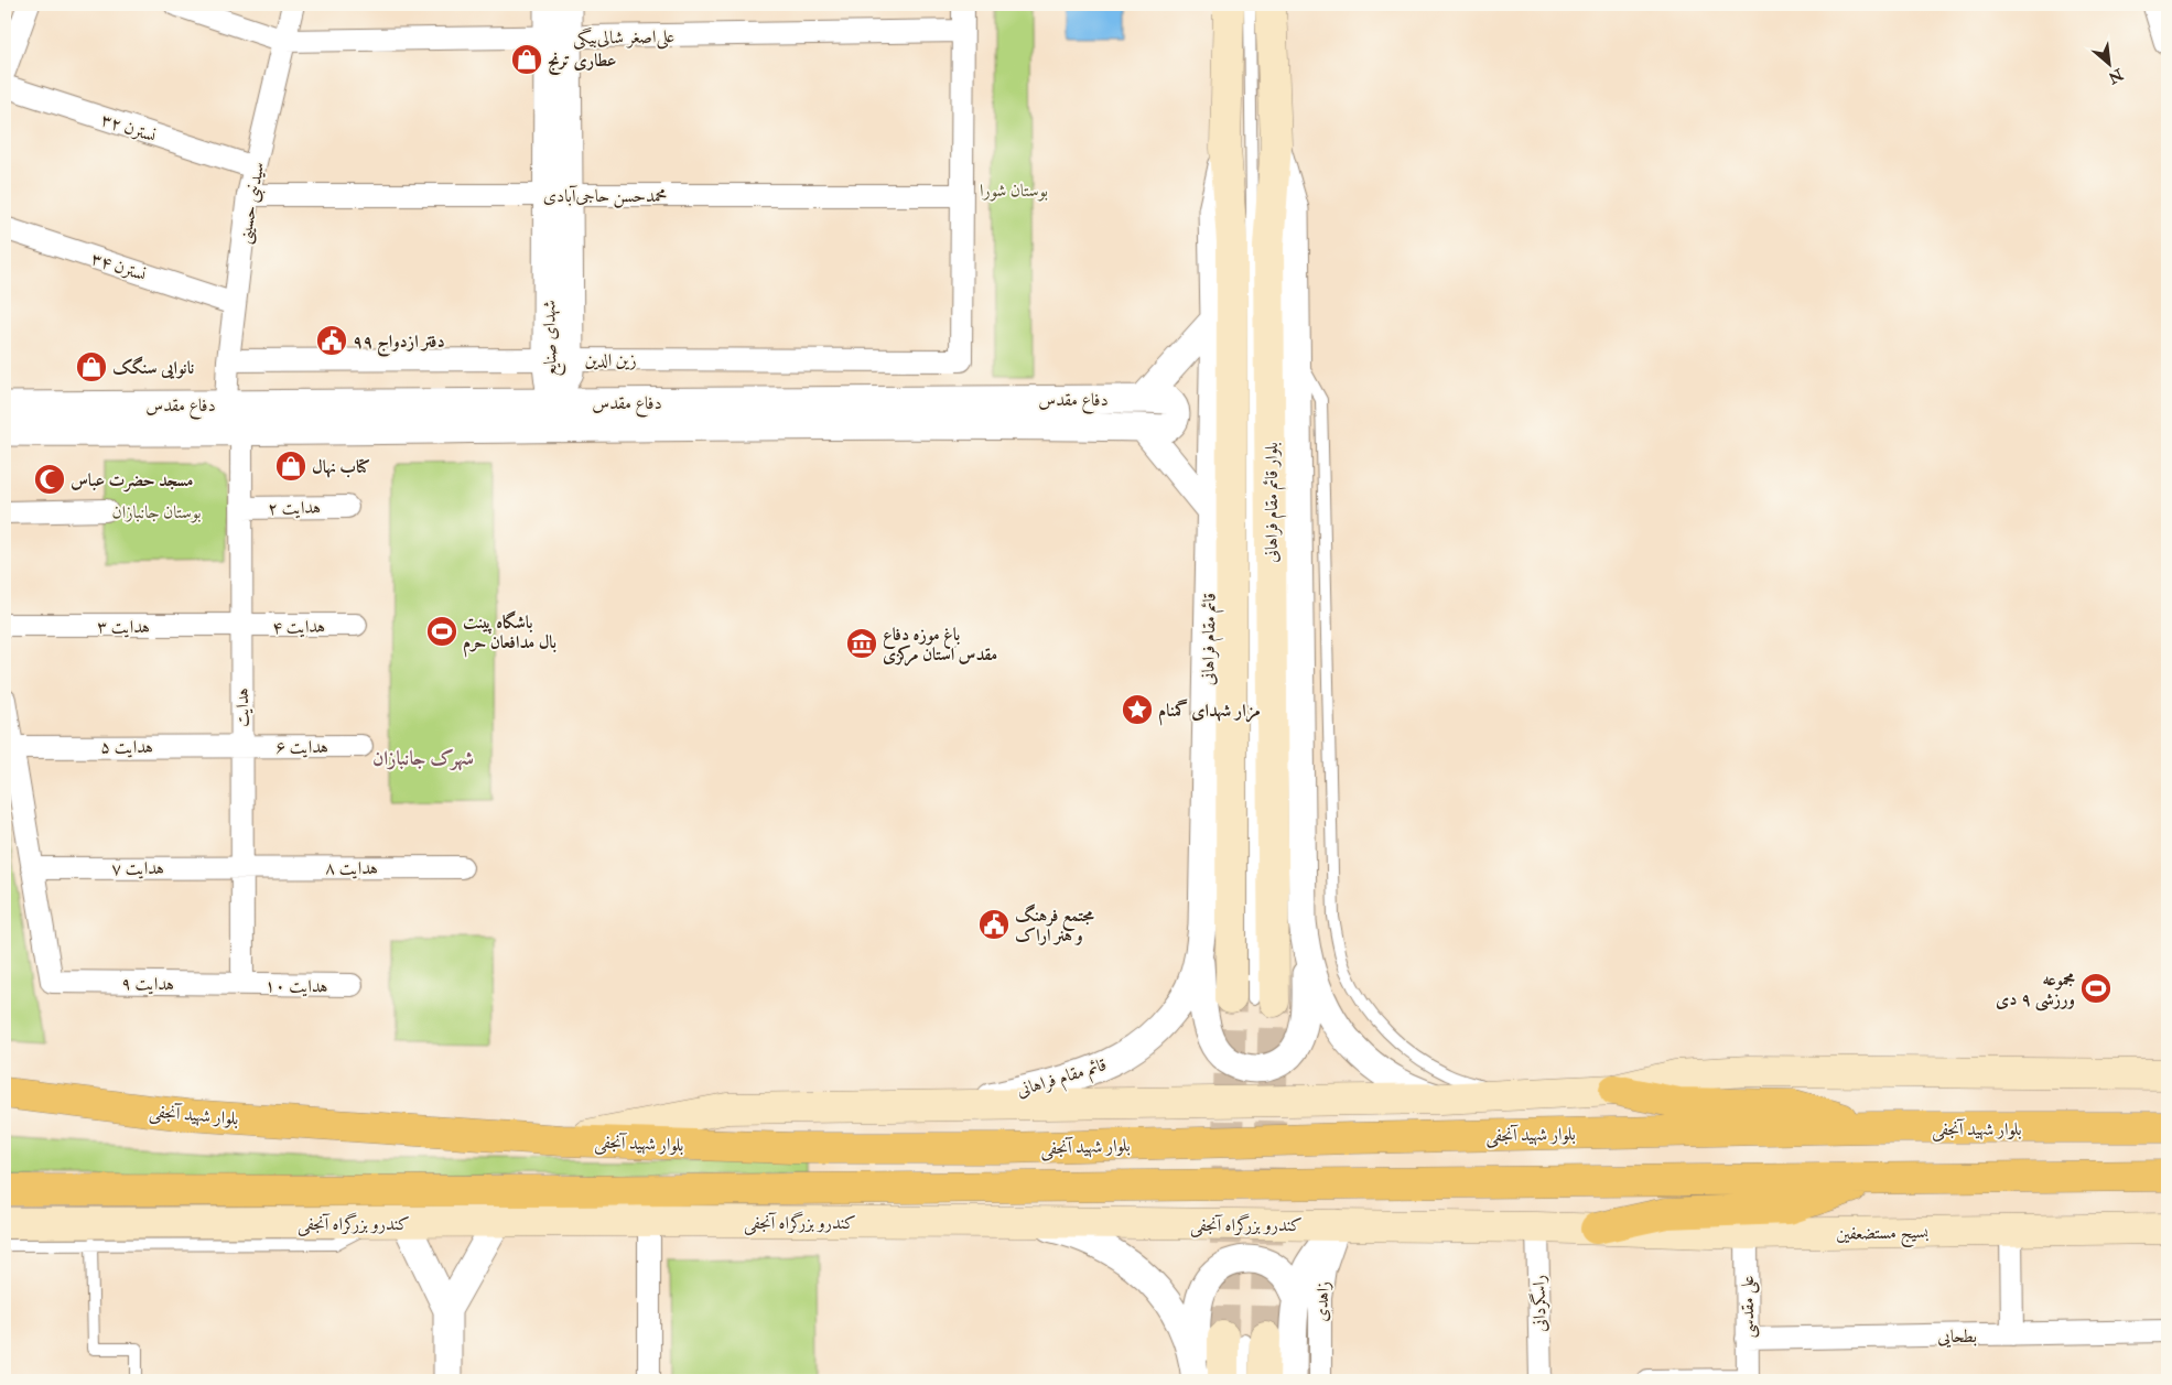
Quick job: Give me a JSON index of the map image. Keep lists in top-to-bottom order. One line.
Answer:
{"streets":{"main road":["بلوار قائم مقام فراهانی","بلوار شهید آنجفی","کندرو بزرگراه آنجفی","بسیج مستضعفین"],"street":["علی‌اصغر شالی‌بیگی","نسترن ۳۲","محمدحسن حاجی‌آبادی","سیدنبی حسینی","نسترن ۳۴","شهدای صنایع","زین الدین","دفاع مقدس","هدایت ۲","هدایت ۳","هدایت ۴","قائم مقام فراهانی","هدایت","هدایت ۵","هدایت ۶","هدایت ۷","هدایت ۸","هدایت ۹","هدایت ۱۰","زاهدی","راسگردانی","علی مقدسی","بطحایی"]},"crossings":[["علی‌اصغر شالی‌بیگی","سیدنبی حسینی"],["علی‌اصغر شالی‌بیگی","شهدای صنایع"],["نسترن ۳۲","سیدنبی حسینی"],["محمدحسن حاجی‌آبادی","سیدنبی حسینی"],["محمدحسن حاجی‌آبادی","شهدای صنایع"],["محمدحسن حاجی‌آبادی","زین الدین"],["سیدنبی حسینی","نسترن ۳۴"],["سیدنبی حسینی","زین الدین"],["سیدنبی حسینی","دفاع مقدس"],["شهدای صنایع","زین الدین"],["شهدای صنایع","دفاع مقدس"],["دفاع مقدس","هدایت"],["هدایت ۲","هدایت"],["هدایت ۳","هدایت ۴"],["هدایت ۳","هدایت"],["هدایت ۴","هدایت"],["هدایت","هدایت ۵"],["هدایت","هدایت ۶"],["هدایت","هدایت ۷"],["هدایت","هدایت ۸"],["هدایت","هدایت ۹"],["هدایت","هدایت ۱۰"],["هدایت ۵","هدایت ۶"],["هدایت ۷","هدایت ۸"],["هدایت ۷","هدایت ۹"],["هدایت ۹","هدایت ۱۰"],["کندرو بزرگراه آنجفی","بسیج مستضعفین"],["کندرو بزرگراه آنجفی","زاهدی"],["کندرو بزرگراه آنجفی","راسگردانی"],["بسیج مستضعفین","علی مقدسی"],["علی مقدسی","بطحایی"]],"districts":["شهرک جانبازان"],"parks":["بوستان شورا","بوستان جانبازان"],"places":{"shop":["عطاری ترنج","نانوایی سنگک","کتاب نهال"],"public building":["دفتر ازدواج ۹۹","مجتمع فرهنگ و هنر اراک"],"mosque":["مسجد حضرت عباس"],"sports":["باشگاه پینت بال مدافعان حرم","مجموعه ورزشی ۹ دی"],"museum":["باغ موزه دفاع مقدس استان مرکزی"],"place":["مزار شهدای گمنام"]},"north":"bottom right"}
